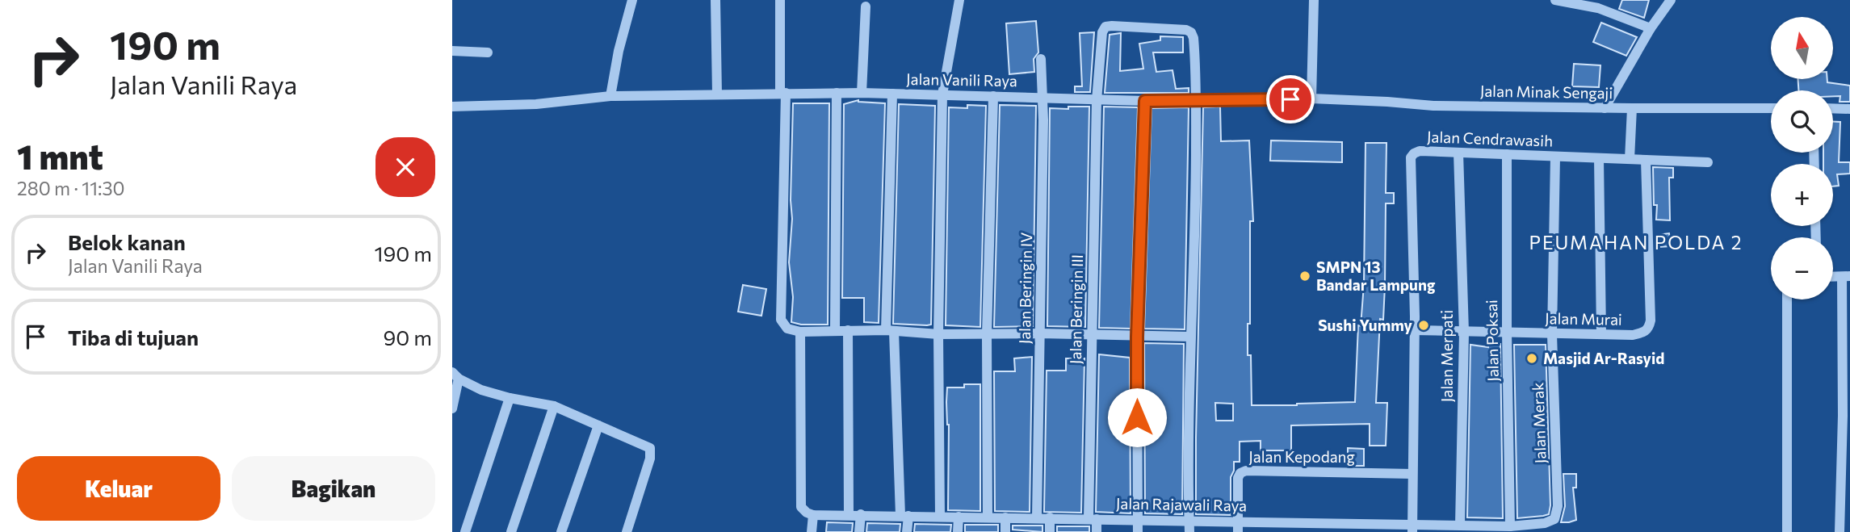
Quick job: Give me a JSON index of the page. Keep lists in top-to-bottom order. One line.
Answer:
{"streets":{"street":["Jalan Vanili Raya","Jalan Minak Sengaji","Jalan Cendrawasih","Jalan Beringin IV","Jalan Beringin III","Jalan Murai","Jalan Poksai","Jalan Merpati","Jalan Merak","Jalan Kepodang","Jalan Rajawali Raya"]},"crossings":[["Jalan Vanili Raya","Jalan Minak Sengaji"],["Jalan Vanili Raya","Jalan Beringin IV"],["Jalan Vanili Raya","Jalan Beringin III"],["Jalan Cendrawasih","Jalan Murai"],["Jalan Cendrawasih","Jalan Poksai"],["Jalan Cendrawasih","Jalan Merpati"],["Jalan Cendrawasih","Jalan Merak"],["Jalan Cendrawasih","Jalan Kepodang"],["Jalan Cendrawasih","Jalan Rajawali Raya"],["Jalan Beringin IV","Jalan Rajawali Raya"],["Jalan Beringin III","Jalan Rajawali Raya"],["Jalan Murai","Jalan Poksai"],["Jalan Murai","Jalan Merpati"],["Jalan Murai","Jalan Merak"],["Jalan Poksai","Jalan Rajawali Raya"],["Jalan Merpati","Jalan Rajawali Raya"],["Jalan Merak","Jalan Rajawali Raya"],["Jalan Kepodang","Jalan Rajawali Raya"]],"districts":["PEUMAHAN POLDA 2"],"places":["SMPN 13 Bandar Lampung","Sushi Yummy","Masjid Ar-Rasyid"],"north":"top","page":{"turn":["190 m","Jalan Vanili Raya"],"map_buttons":["+","−"],"heading":["1 mnt","280 m · 11:30"],"list":[{"name":"Belok kanan","note":"Jalan Vanili Raya","value":"190 m"},{"name":"Tiba di tujuan","value":"90 m"}],"buttons":["Keluar","Bagikan"]}}
